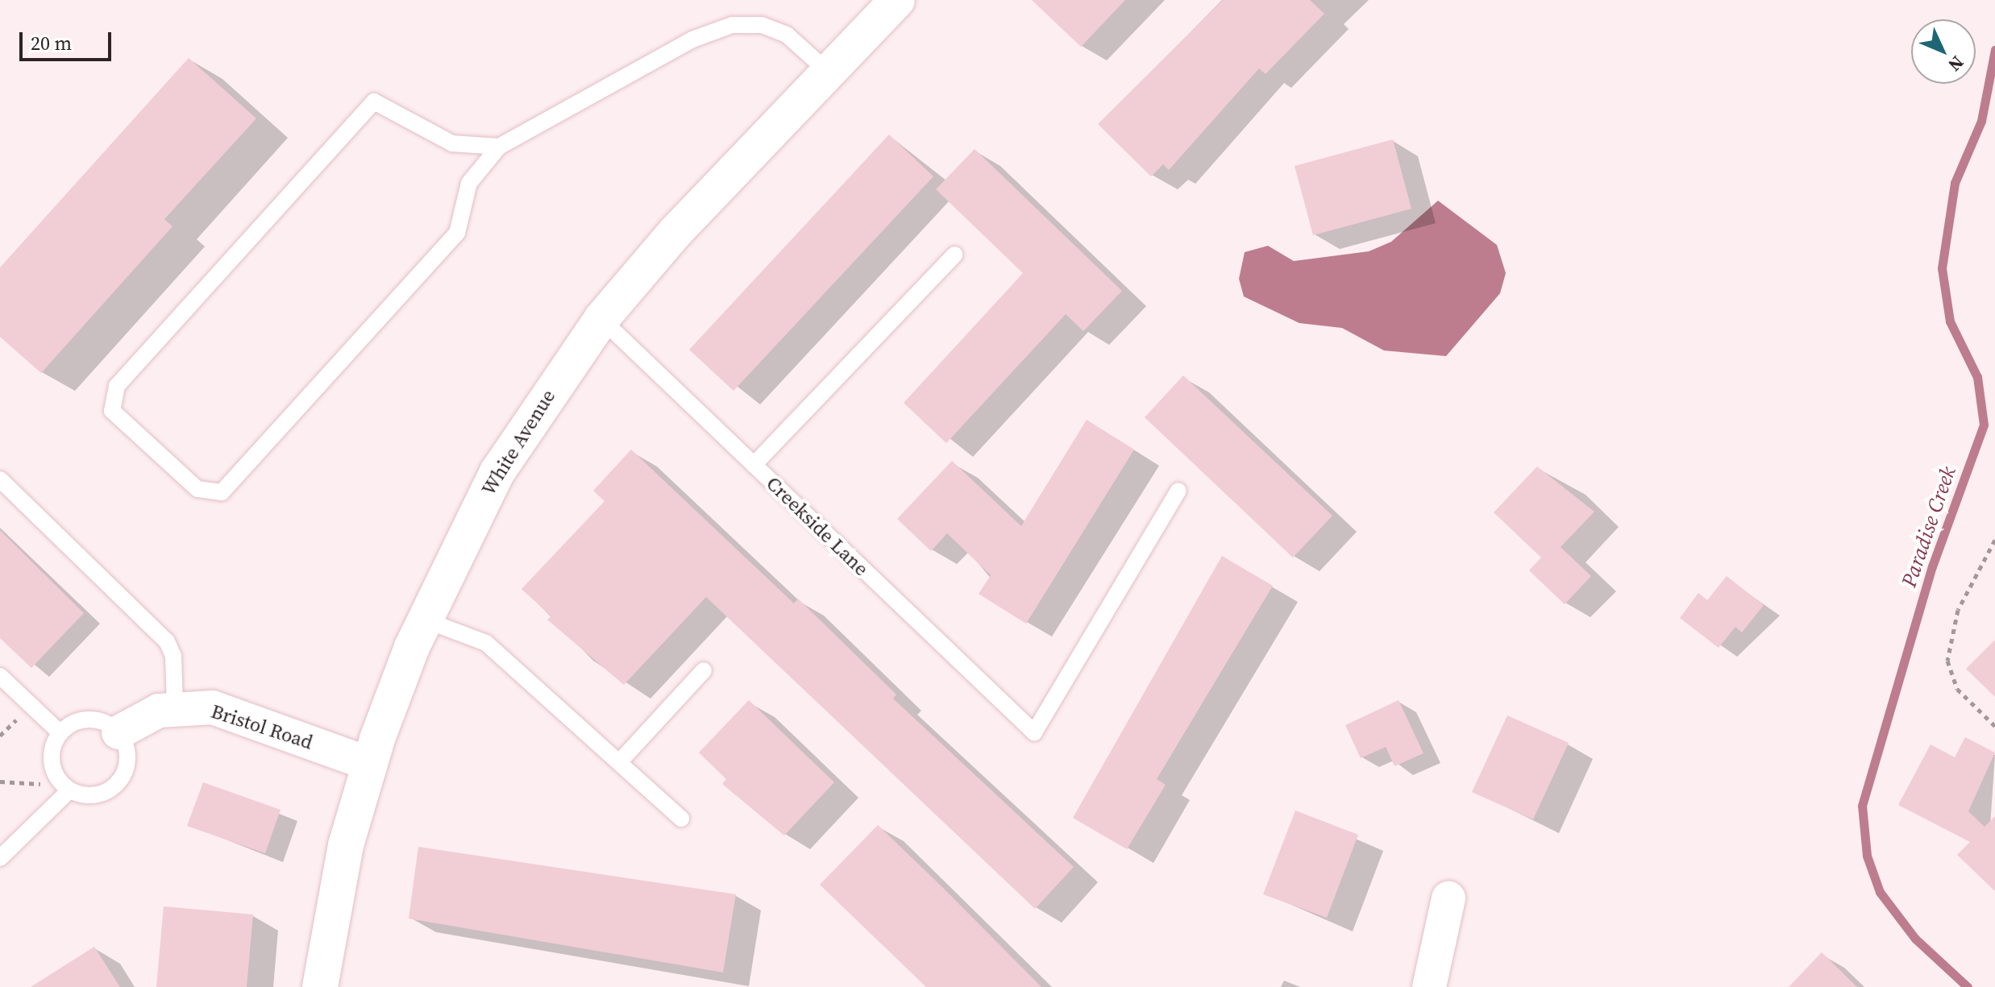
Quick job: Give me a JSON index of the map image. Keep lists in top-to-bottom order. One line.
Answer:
{"streets":{"street":["White Avenue","Bristol Road"],"lane":["Creekside Lane"]},"crossings":[["White Avenue","Creekside Lane"],["White Avenue","Bristol Road"]],"water":["Paradise Creek"],"scale_bar":"20 m","north":"bottom right"}
